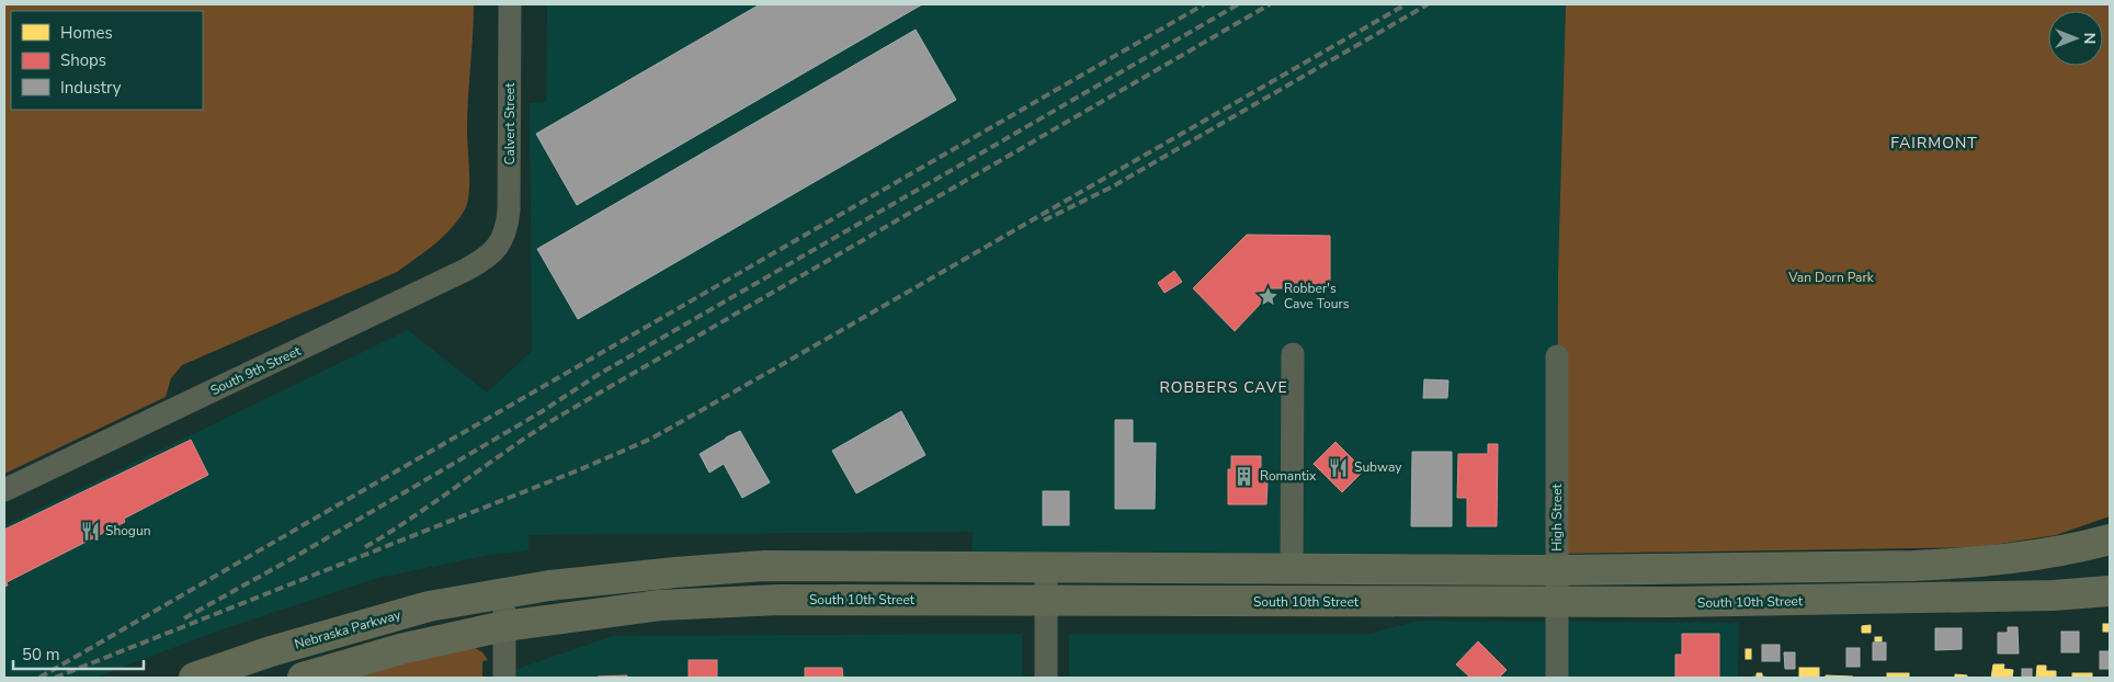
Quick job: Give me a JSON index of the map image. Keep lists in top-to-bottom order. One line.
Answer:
{"streets":{"main road":["South 10th Street","Nebraska Parkway"],"street":["Calvert Street","South 9th Street","High Street"]},"crossings":[["Calvert Street","South 9th Street"],["High Street","South 10th Street"]],"districts":["FAIRMONT","ROBBERS CAVE"],"parks":["Van Dorn Park"],"places":{"place":["Robber's Cave Tours"],"restaurant":["Subway","Shogun"],"building":["Romantix"]},"legend":["Homes","Shops","Industry"],"scale_bar":"50 m","north":"right"}
